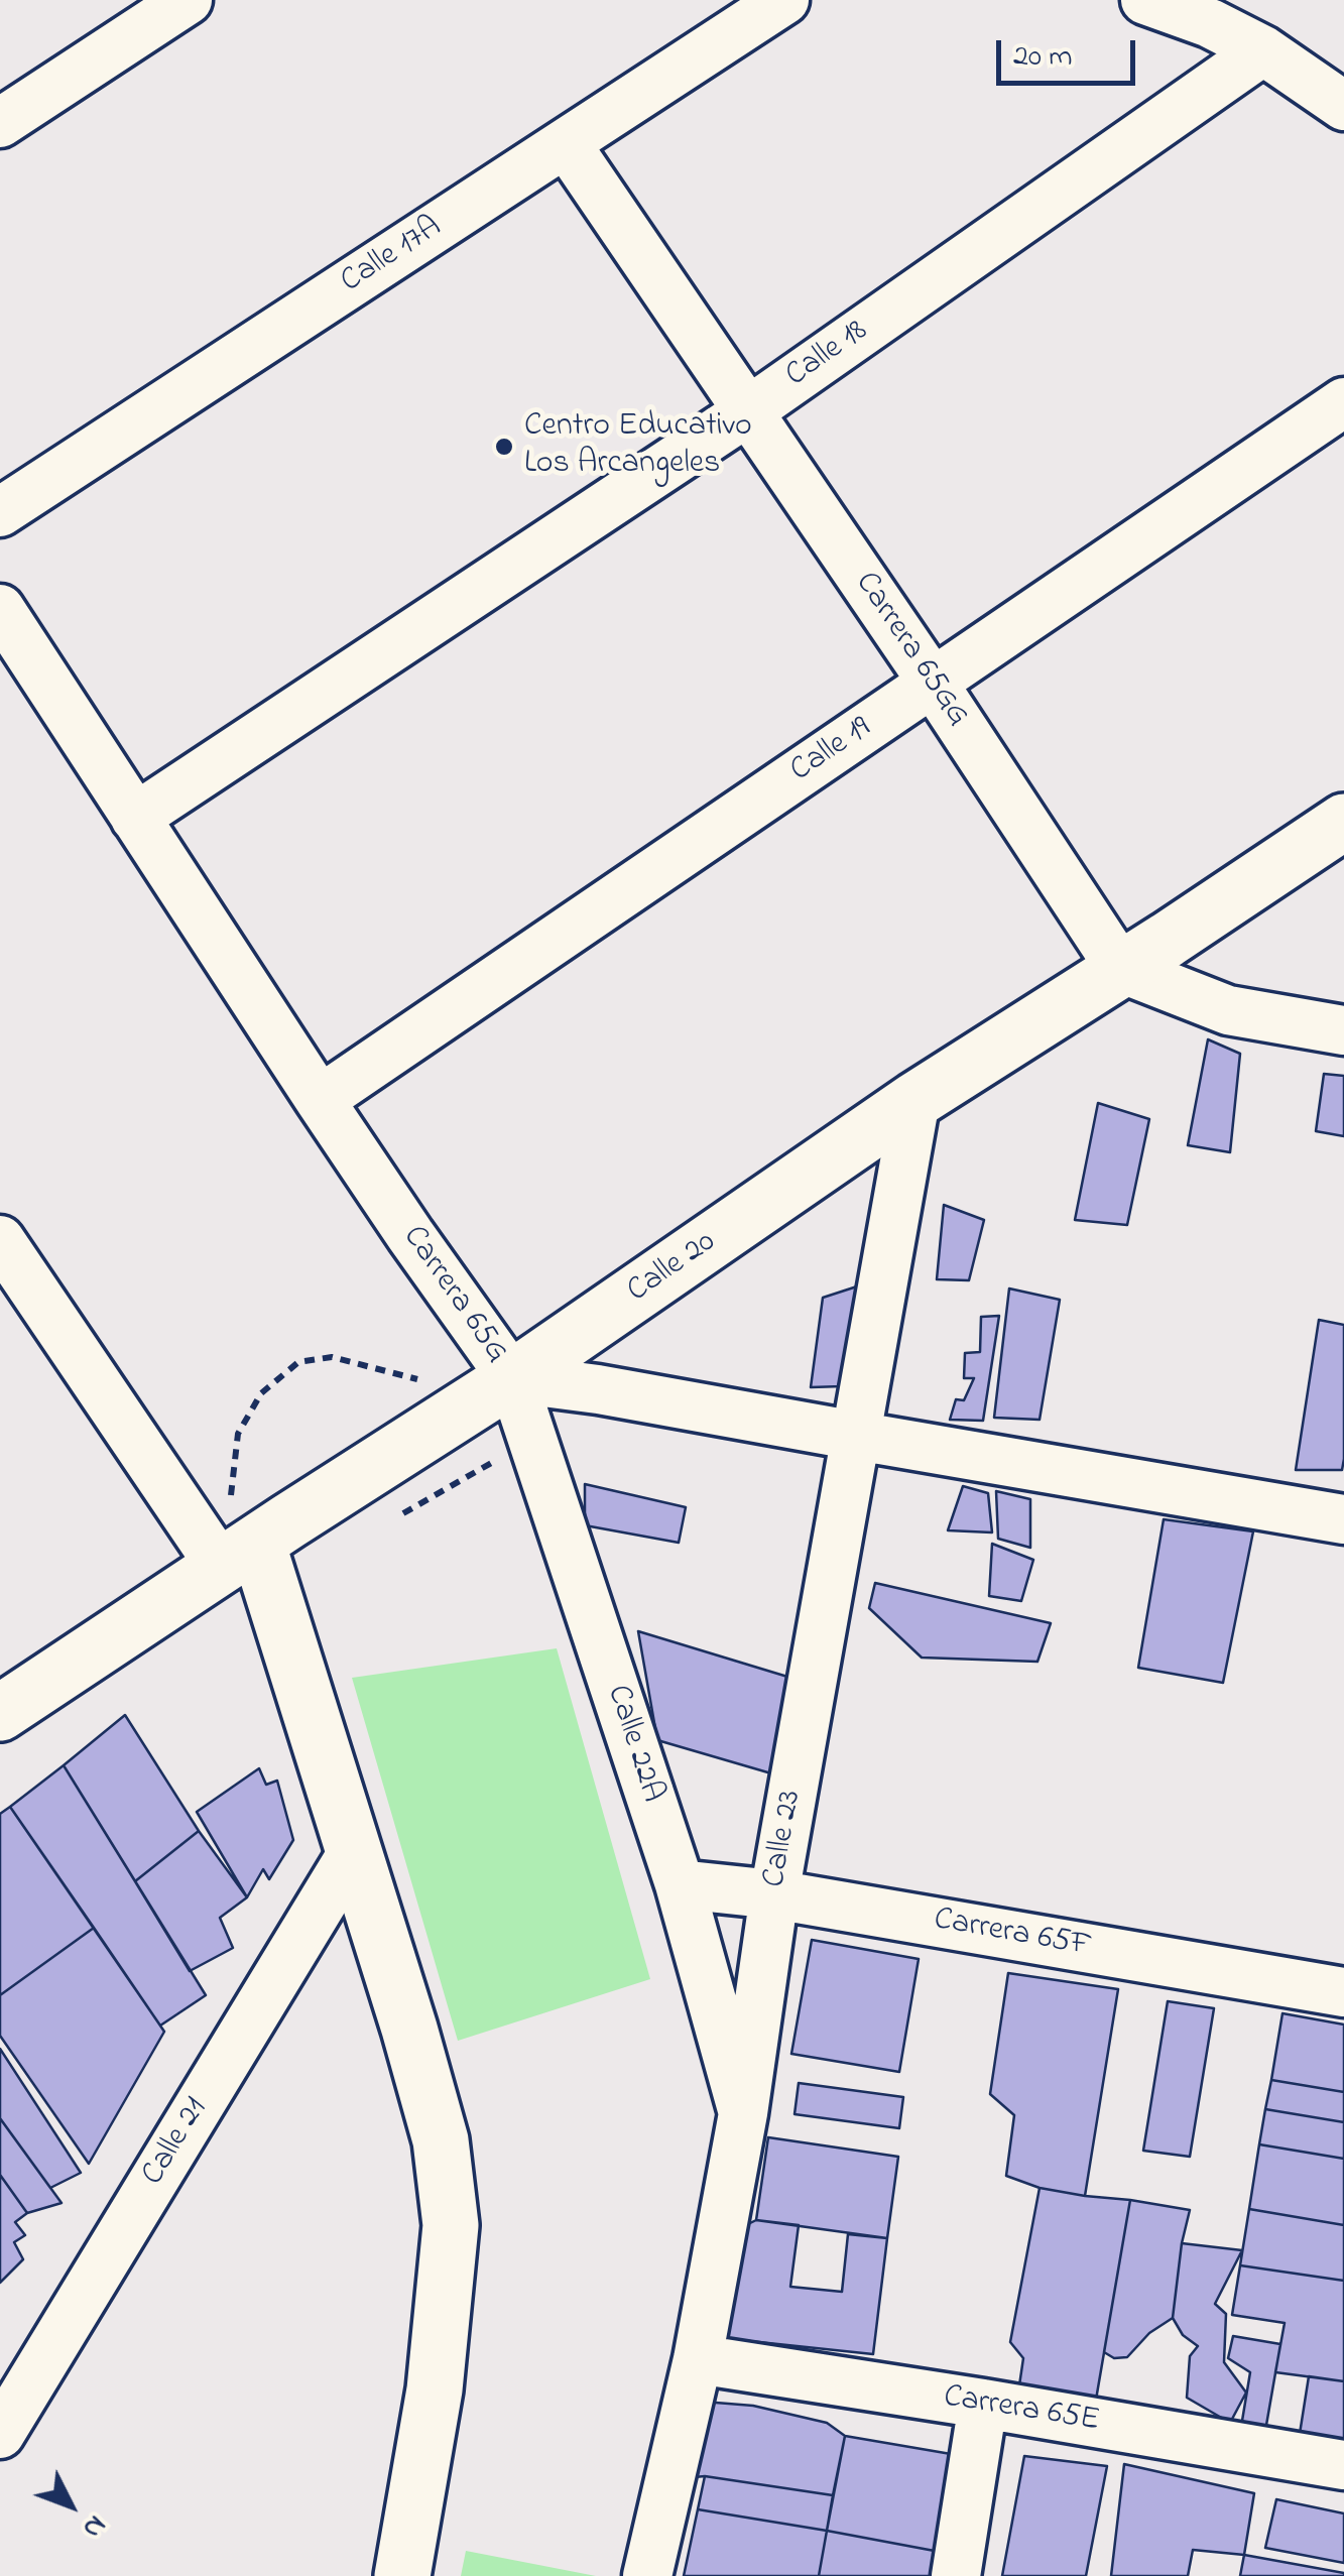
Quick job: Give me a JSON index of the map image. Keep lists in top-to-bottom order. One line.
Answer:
{"streets":{"street":["Calle 17A","Calle 18","Carrera 65GG","Calle 19","Calle 20","Carrera 65G","Calle 22A","Calle 23","Carrera 65F","Calle 21","Carrera 65E"]},"crossings":[["Calle 17A","Carrera 65GG"],["Calle 18","Carrera 65GG"],["Calle 18","Carrera 65G"],["Carrera 65GG","Calle 19"],["Carrera 65GG","Calle 20"],["Calle 19","Carrera 65G"],["Calle 20","Carrera 65G"],["Calle 20","Calle 22A"],["Calle 20","Calle 23"],["Carrera 65G","Calle 22A"],["Carrera 65G","Calle 23"],["Calle 22A","Calle 23"],["Calle 22A","Carrera 65F"],["Calle 23","Carrera 65F"],["Calle 23","Carrera 65E"]],"places":["Centro Educativo Los Arcangeles"],"scale_bar":"20 m","north":"bottom right"}
